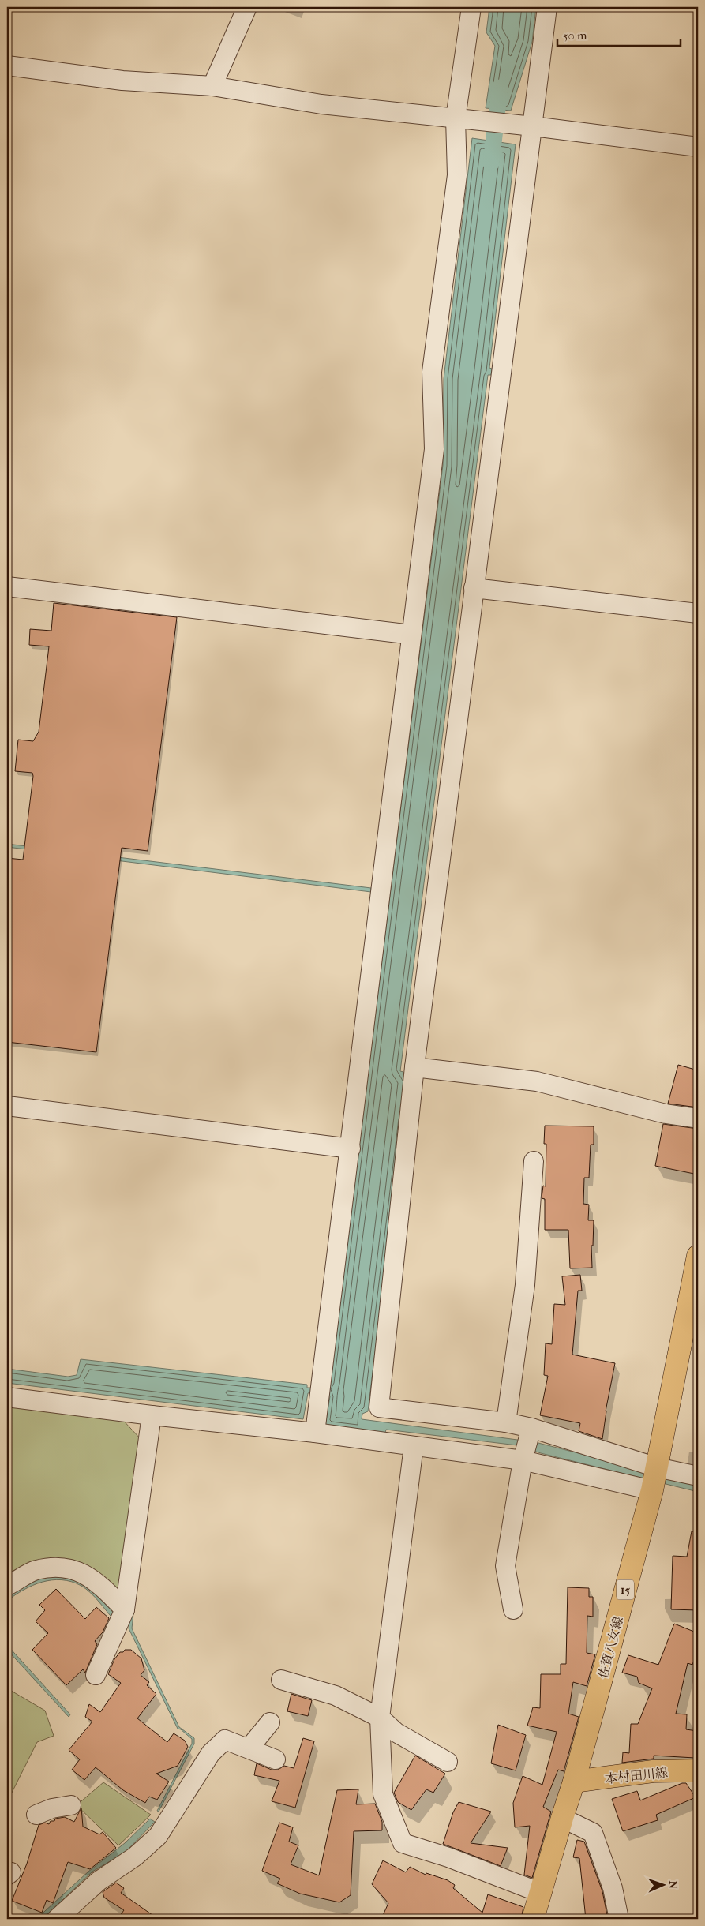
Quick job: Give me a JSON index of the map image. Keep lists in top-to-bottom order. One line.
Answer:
{"streets":{"main road":["15","佐賀八女線","本村田川線"]},"crossings":[["佐賀八女線","本村田川線"]],"scale_bar":"50 m","north":"right"}
